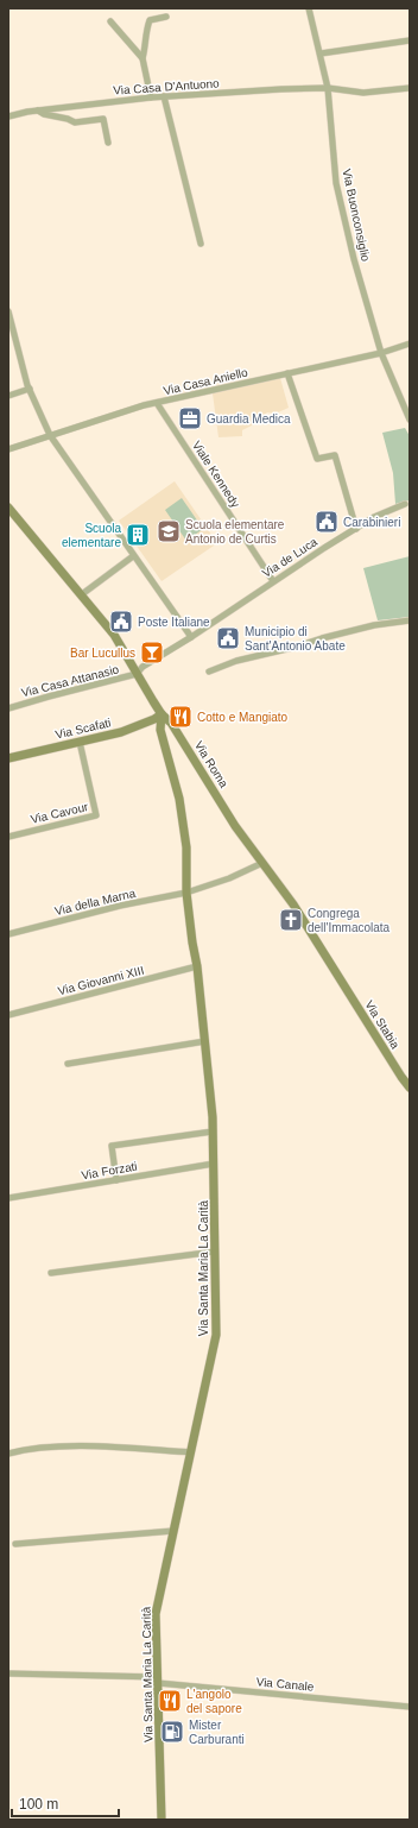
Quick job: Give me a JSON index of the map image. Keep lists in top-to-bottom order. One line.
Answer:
{"streets":{"street":["Via Casa D'Antuono","Via Buonconsiglio","Via Casa Aniello","Viale Kennedy","Via de Luca","Via Casa Attanasio","Via Scafati","Via Roma","Via Cavour","Via della Marna","Via Giovanni XIII","Via Stabia","Via Forzati","Via Santa Maria La Carità","Via Canale"]},"crossings":[["Via Casa D'Antuono","Via Buonconsiglio"],["Via Buonconsiglio","Via Casa Aniello"],["Via Casa Aniello","Viale Kennedy"],["Viale Kennedy","Via de Luca"],["Via de Luca","Via Casa Attanasio"],["Via de Luca","Via Roma"],["Via Casa Attanasio","Via Roma"],["Via Scafati","Via Roma"],["Via Scafati","Via Cavour"],["Via Scafati","Via Santa Maria La Carità"],["Via Roma","Via della Marna"],["Via Roma","Via Stabia"],["Via Roma","Via Santa Maria La Carità"],["Via della Marna","Via Santa Maria La Carità"],["Via Giovanni XIII","Via Santa Maria La Carità"],["Via Forzati","Via Santa Maria La Carità"],["Via Santa Maria La Carità","Via Canale"]],"places":{"office":["Guardia Medica"],"public building":["Carabinieri","Poste Italiane","Municipio di Sant'Antonio Abate"],"school or university":["Scuola elementare Antonio de Curtis"],"building":["Scuola elementare"],"bar":["Bar Lucullus"],"restaurant":["Cotto e Mangiato","L'angolo del sapore"],"church":["Congrega dell'Immacolata"],"fuel station":["Mister Carburanti"]},"scale_bar":"100 m"}
